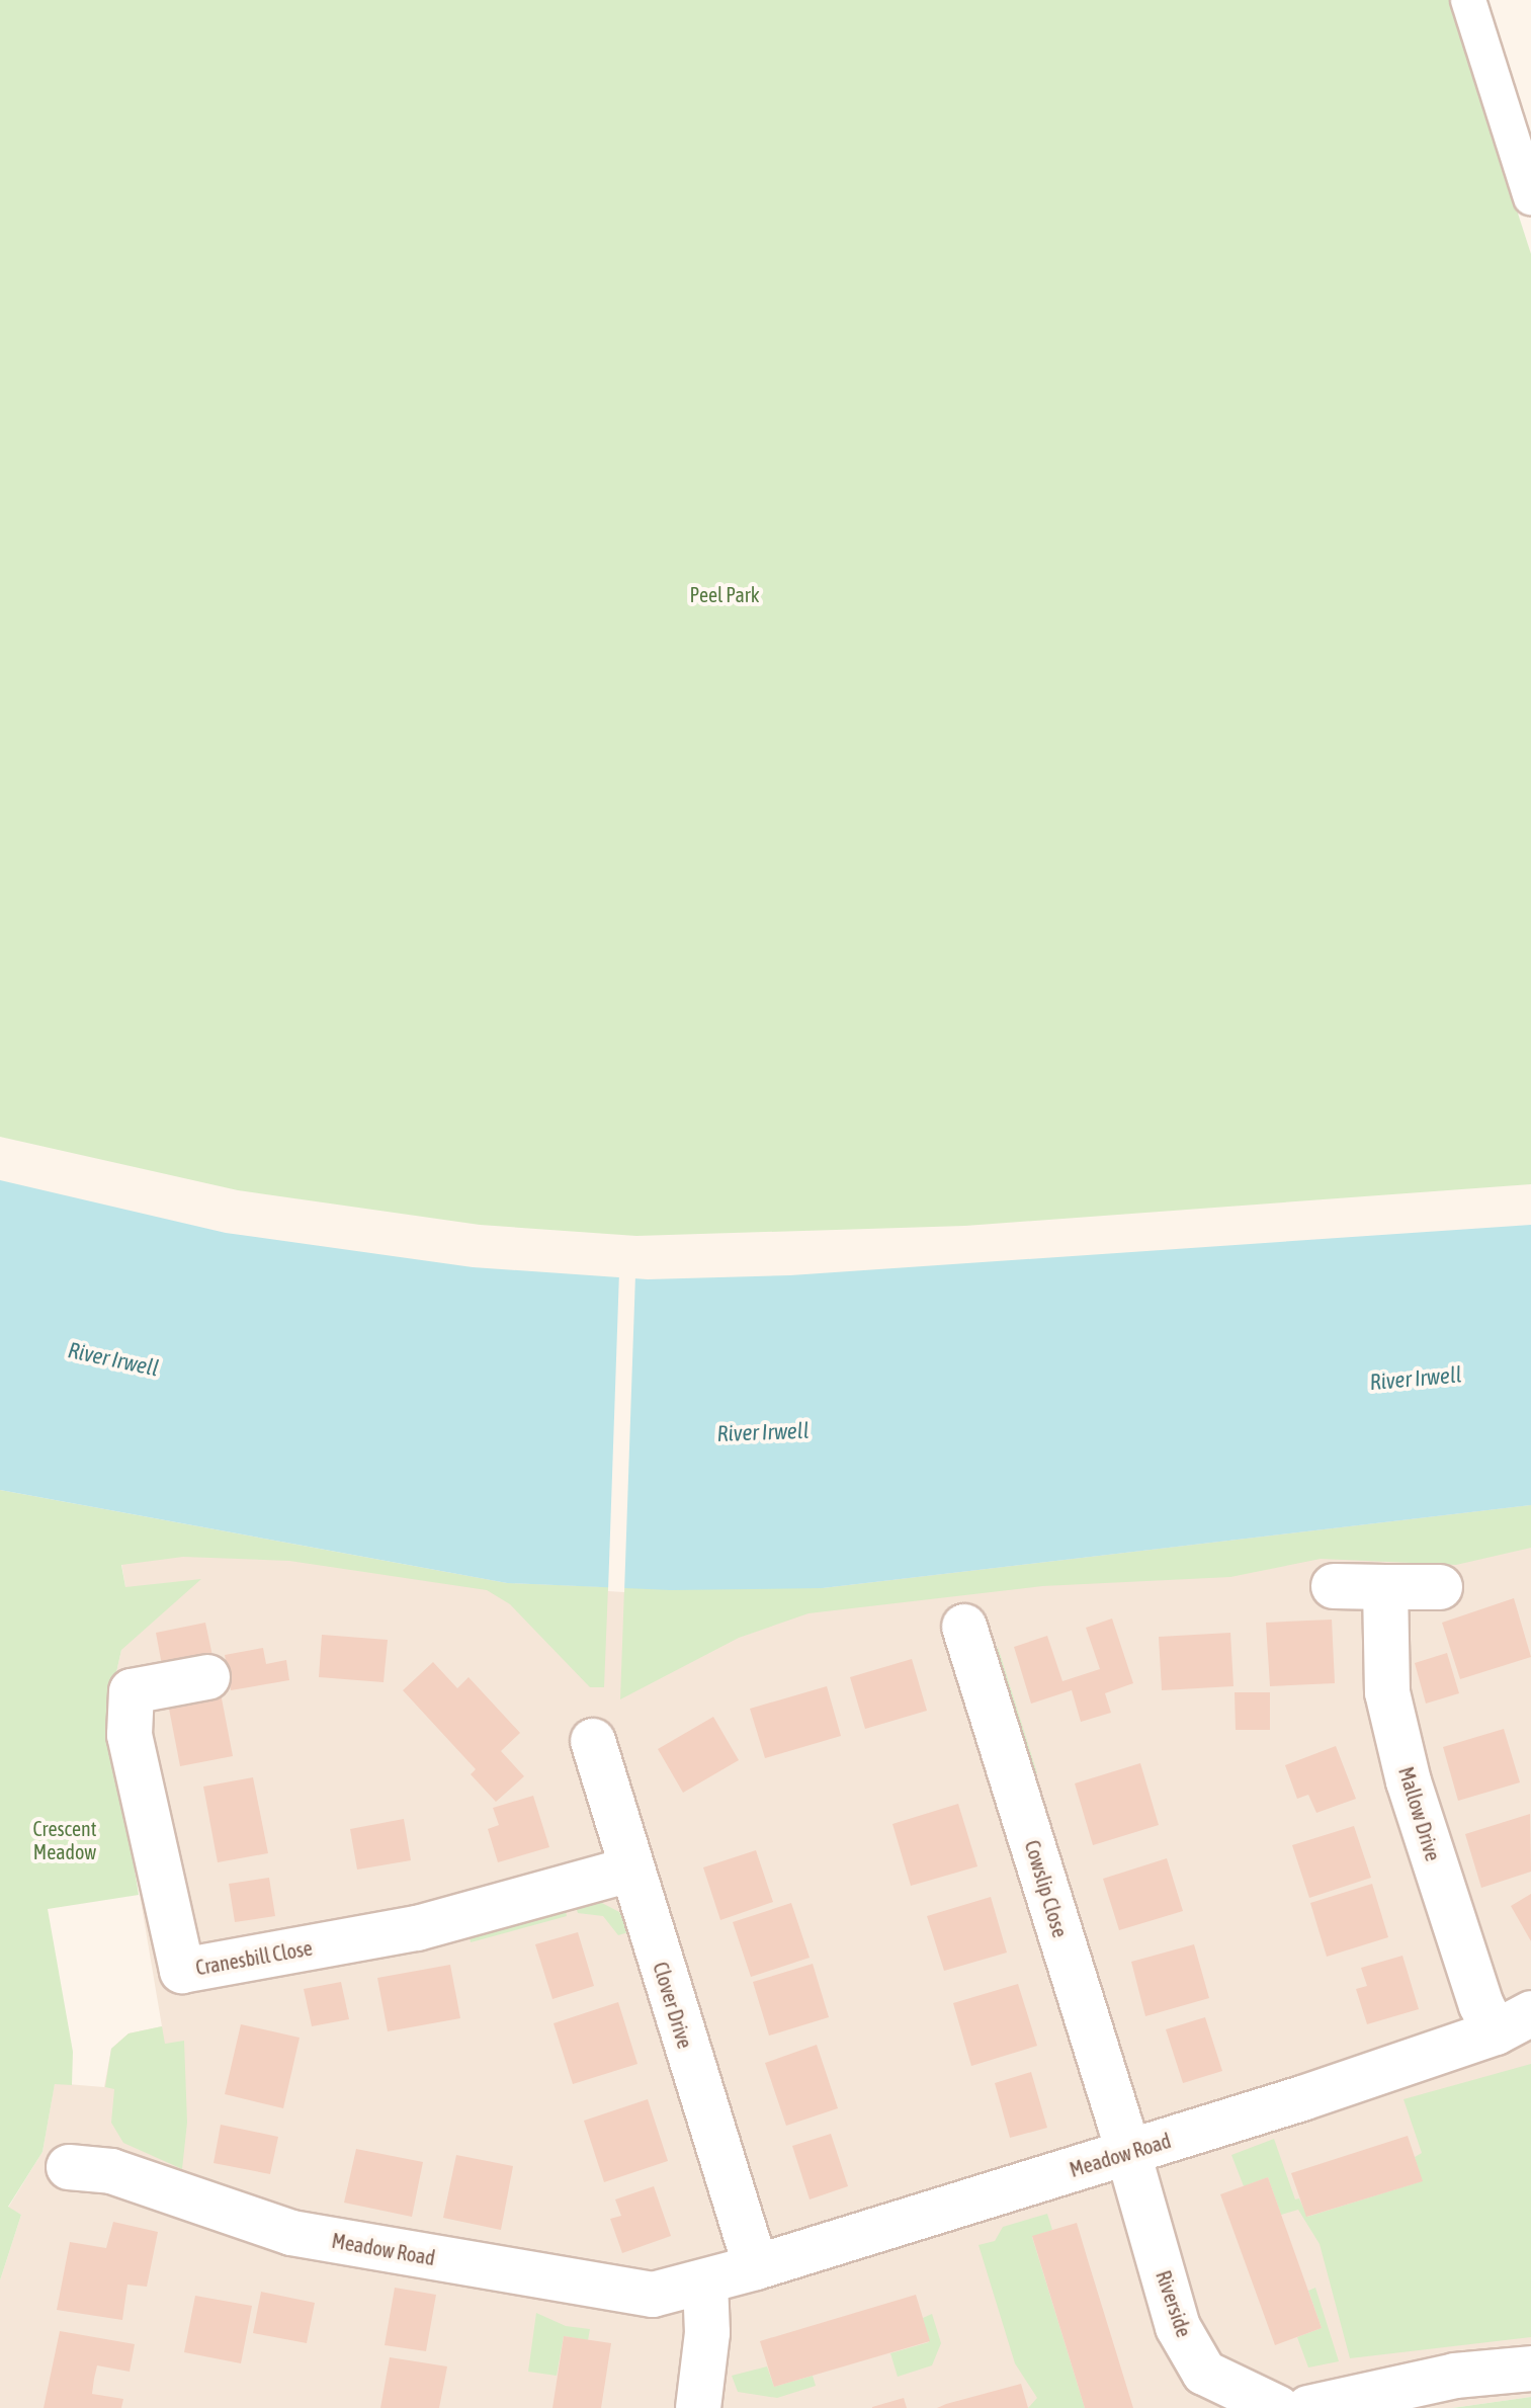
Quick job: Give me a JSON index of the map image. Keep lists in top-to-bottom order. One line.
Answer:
{"streets":{"street":["Mallow Drive","Cowslip Close","Cranesbill Close","Clover Drive","Meadow Road","Riverside"]},"crossings":[["Mallow Drive","Meadow Road"],["Cowslip Close","Meadow Road"],["Cowslip Close","Riverside"],["Cranesbill Close","Clover Drive"],["Clover Drive","Meadow Road"],["Meadow Road","Riverside"]],"water":["River Irwell"],"parks":["Peel Park","Crescent Meadow"]}
